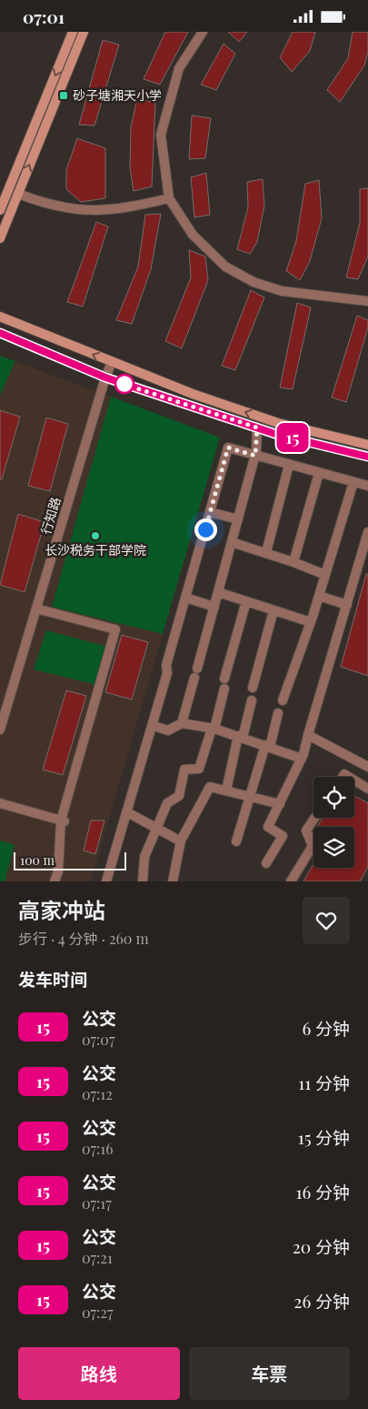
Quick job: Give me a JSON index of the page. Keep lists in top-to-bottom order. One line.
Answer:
{"streets":{"street":["行知路"]},"places":{"transit":["砂子塘湘天小学"],"other":["长沙税务干部学院"]},"lines":["bus line 15"],"scale_bar":"100 m","page":{"status":"07:01","on_map":"15","scale":"100 m","heading":[["高家冲站","步行 · 4 分钟 · 260 m"],"发车时间"],"list":[{"mark":"15","name":"公交","note":"07:07","value":"6 分钟"},{"mark":"15","name":"公交","note":"07:12","value":"11 分钟"},{"mark":"15","name":"公交","note":"07:16","value":"15 分钟"},{"mark":"15","name":"公交","note":"07:17","value":"16 分钟"},{"mark":"15","name":"公交","note":"07:21","value":"20 分钟"},{"mark":"15","name":"公交","note":"07:27","value":"26 分钟"}],"buttons":["路线","车票"]}}
